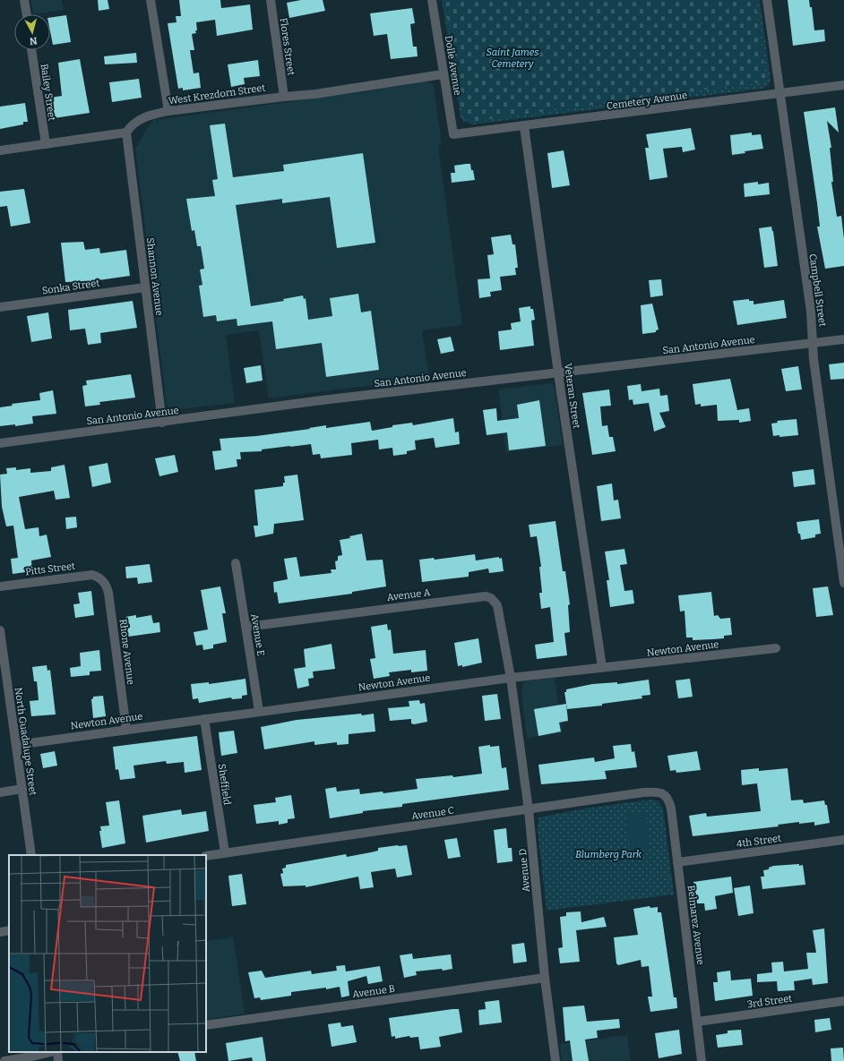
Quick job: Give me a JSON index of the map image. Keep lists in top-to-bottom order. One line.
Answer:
{"streets":{"street":["Flores Street","Dolle Avenue","Bailey Street","West Krezdorn Street","Cemetery Avenue","Shannon Avenue","Sonka Street","Campbell Street","San Antonio Avenue","Veteran Street","Pitts Street","Avenue A","Avenue E","Newton Avenue","Rhone Avenue","North Guadalupe Street","Sheffield","Avenue C","4th Street","Avenue D","Belmarez Avenue","Avenue B","3rd Street"]},"crossings":[["Flores Street","West Krezdorn Street"],["Dolle Avenue","West Krezdorn Street"],["Dolle Avenue","Cemetery Avenue"],["West Krezdorn Street","Shannon Avenue"],["Cemetery Avenue","Campbell Street"],["Cemetery Avenue","Veteran Street"],["Shannon Avenue","Sonka Street"],["Shannon Avenue","San Antonio Avenue"],["Campbell Street","San Antonio Avenue"],["San Antonio Avenue","Veteran Street"],["Veteran Street","Newton Avenue"],["Pitts Street","Rhone Avenue"],["Avenue A","Avenue E"],["Avenue A","Newton Avenue"],["Avenue A","Avenue D"],["Avenue E","Newton Avenue"],["Newton Avenue","Rhone Avenue"],["Newton Avenue","North Guadalupe Street"],["Newton Avenue","Sheffield"],["Newton Avenue","Avenue D"],["Sheffield","Avenue C"],["Avenue C","Avenue D"],["Avenue C","Belmarez Avenue"],["4th Street","Belmarez Avenue"],["Avenue D","Avenue B"],["Belmarez Avenue","3rd Street"]],"parks":["Saint James Cemetery","Blumberg Park"],"north":"bottom"}
